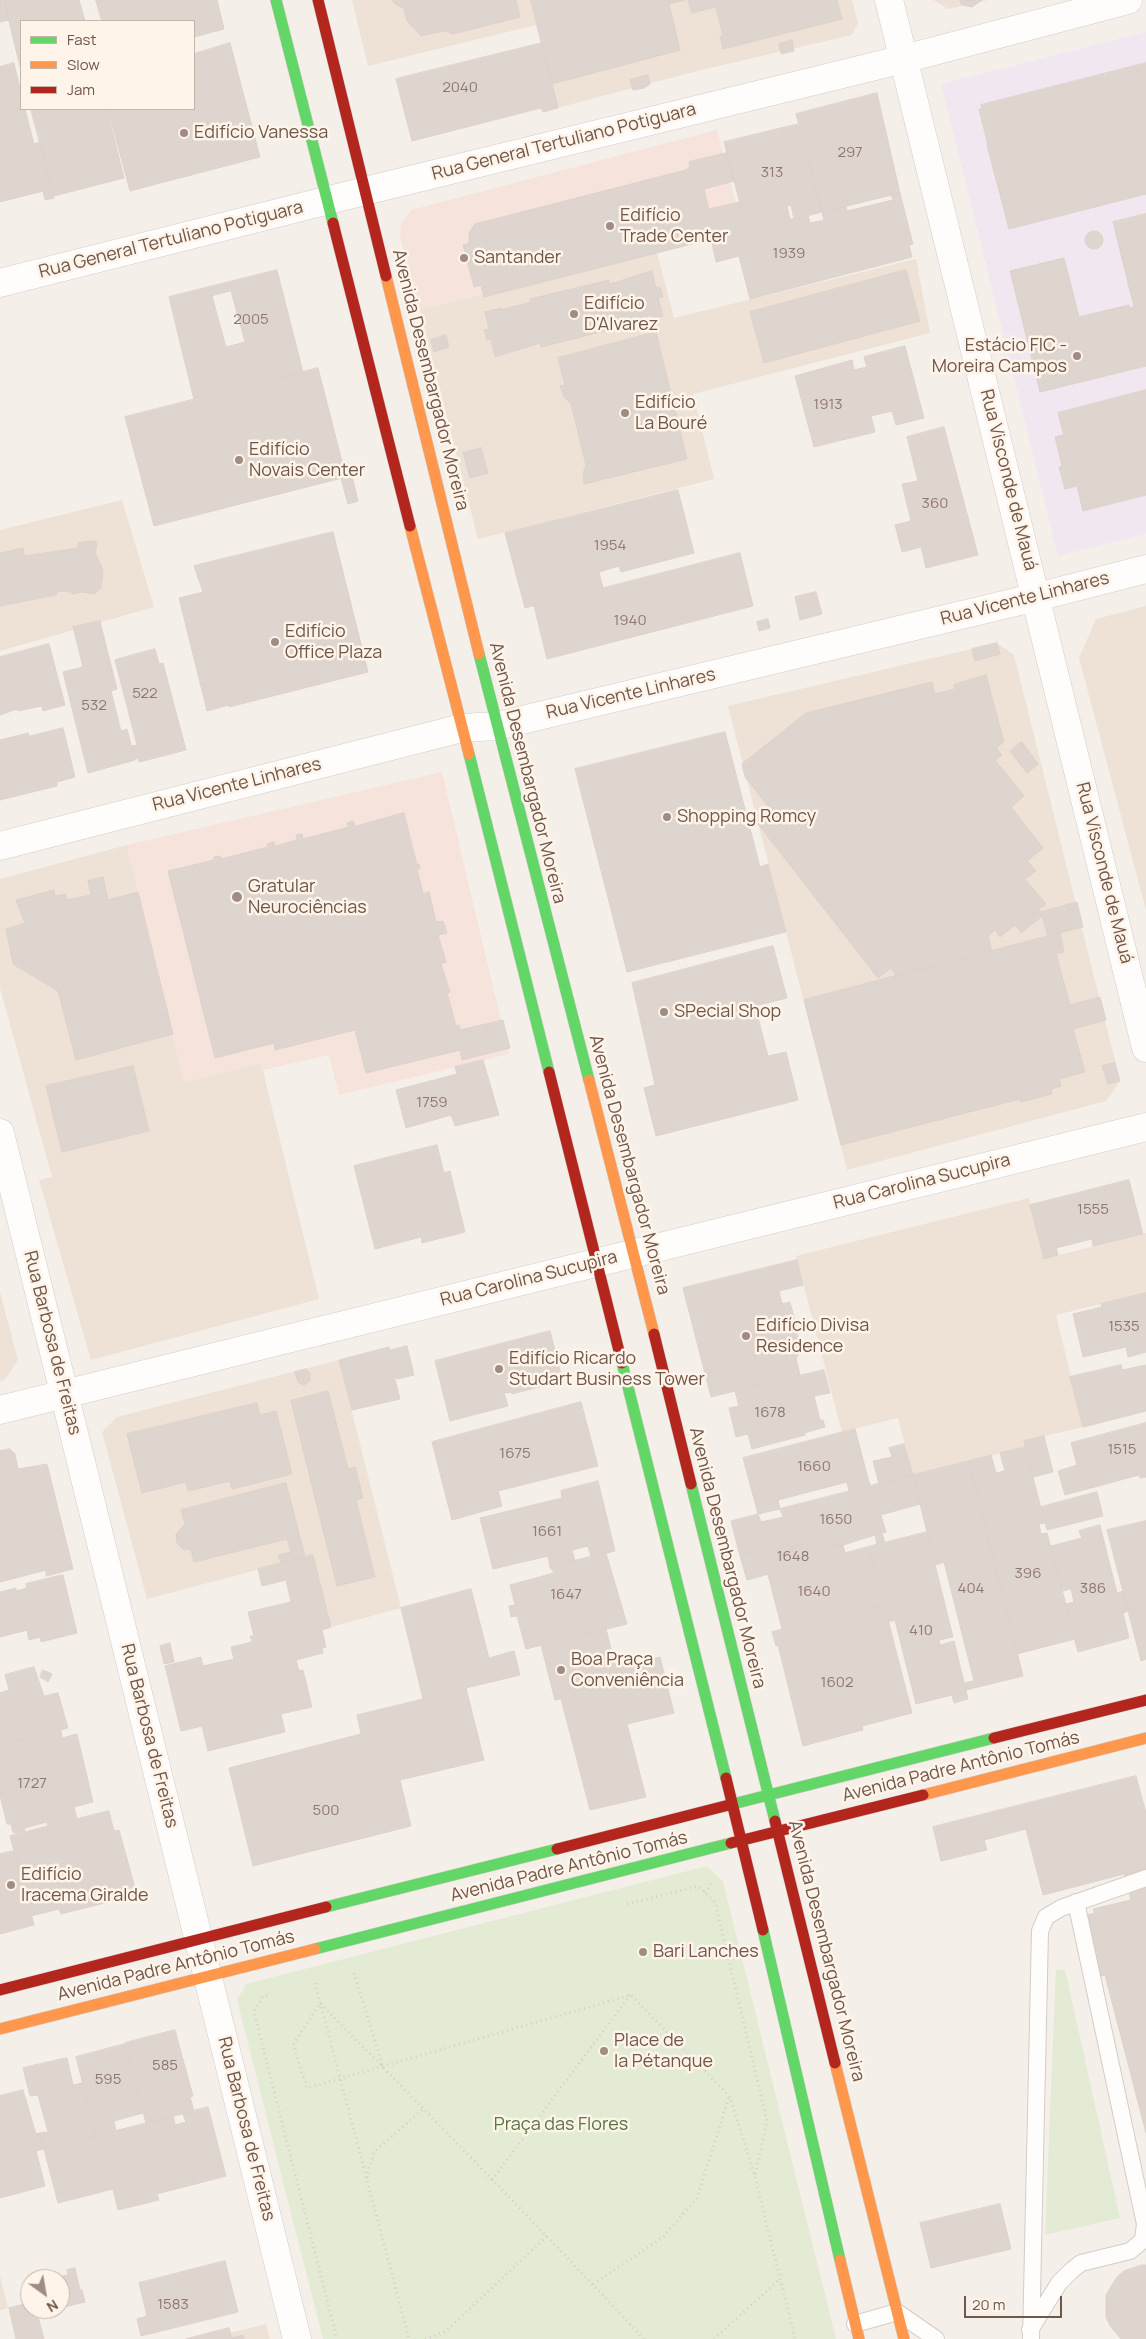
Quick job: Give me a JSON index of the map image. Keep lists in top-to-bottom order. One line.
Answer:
{"streets":{"main road":["Avenida Desembargador Moreira","Avenida Padre Antônio Tomás"],"street":["Rua General Tertuliano Potiguara","Rua Visconde de Mauá","Rua Vicente Linhares","Rua Carolina Sucupira","Rua Barbosa de Freitas"]},"crossings":[["Rua General Tertuliano Potiguara","Avenida Desembargador Moreira"],["Rua General Tertuliano Potiguara","Rua Visconde de Mauá"],["Avenida Desembargador Moreira","Rua Vicente Linhares"],["Avenida Desembargador Moreira","Rua Carolina Sucupira"],["Avenida Desembargador Moreira","Avenida Padre Antônio Tomás"],["Rua Visconde de Mauá","Rua Vicente Linhares"],["Rua Carolina Sucupira","Rua Barbosa de Freitas"],["Rua Barbosa de Freitas","Avenida Padre Antônio Tomás"]],"parks":["Praça das Flores"],"places":["Edifício Vanessa","Edifício Trade Center","Santander","Edifício D'Alvarez","Estácio FIC - Moreira Campos","Edifício La Bouré","Edifício Novais Center","Edifício Office Plaza","Shopping Romcy","Gratular Neurociências","SPecial Shop","Edifício Divisa Residence","Edifício Ricardo Studart Business Tower","Boa Praça Conveniência","Edifício Iracema Giralde","Bari Lanches","Place de la Pétanque"],"house_numbers":["2040","297","313","1939","2005","1913","360","1954","1940","522","532","1759","1555","1535","1678","1515","1675","1660","1650","1661","1648","396","404","386","1640","1647","410","1602","1727","500","585","595","1583"],"legend":["Fast","Slow","Jam"],"scale_bar":"20 m","north":"bottom right"}
